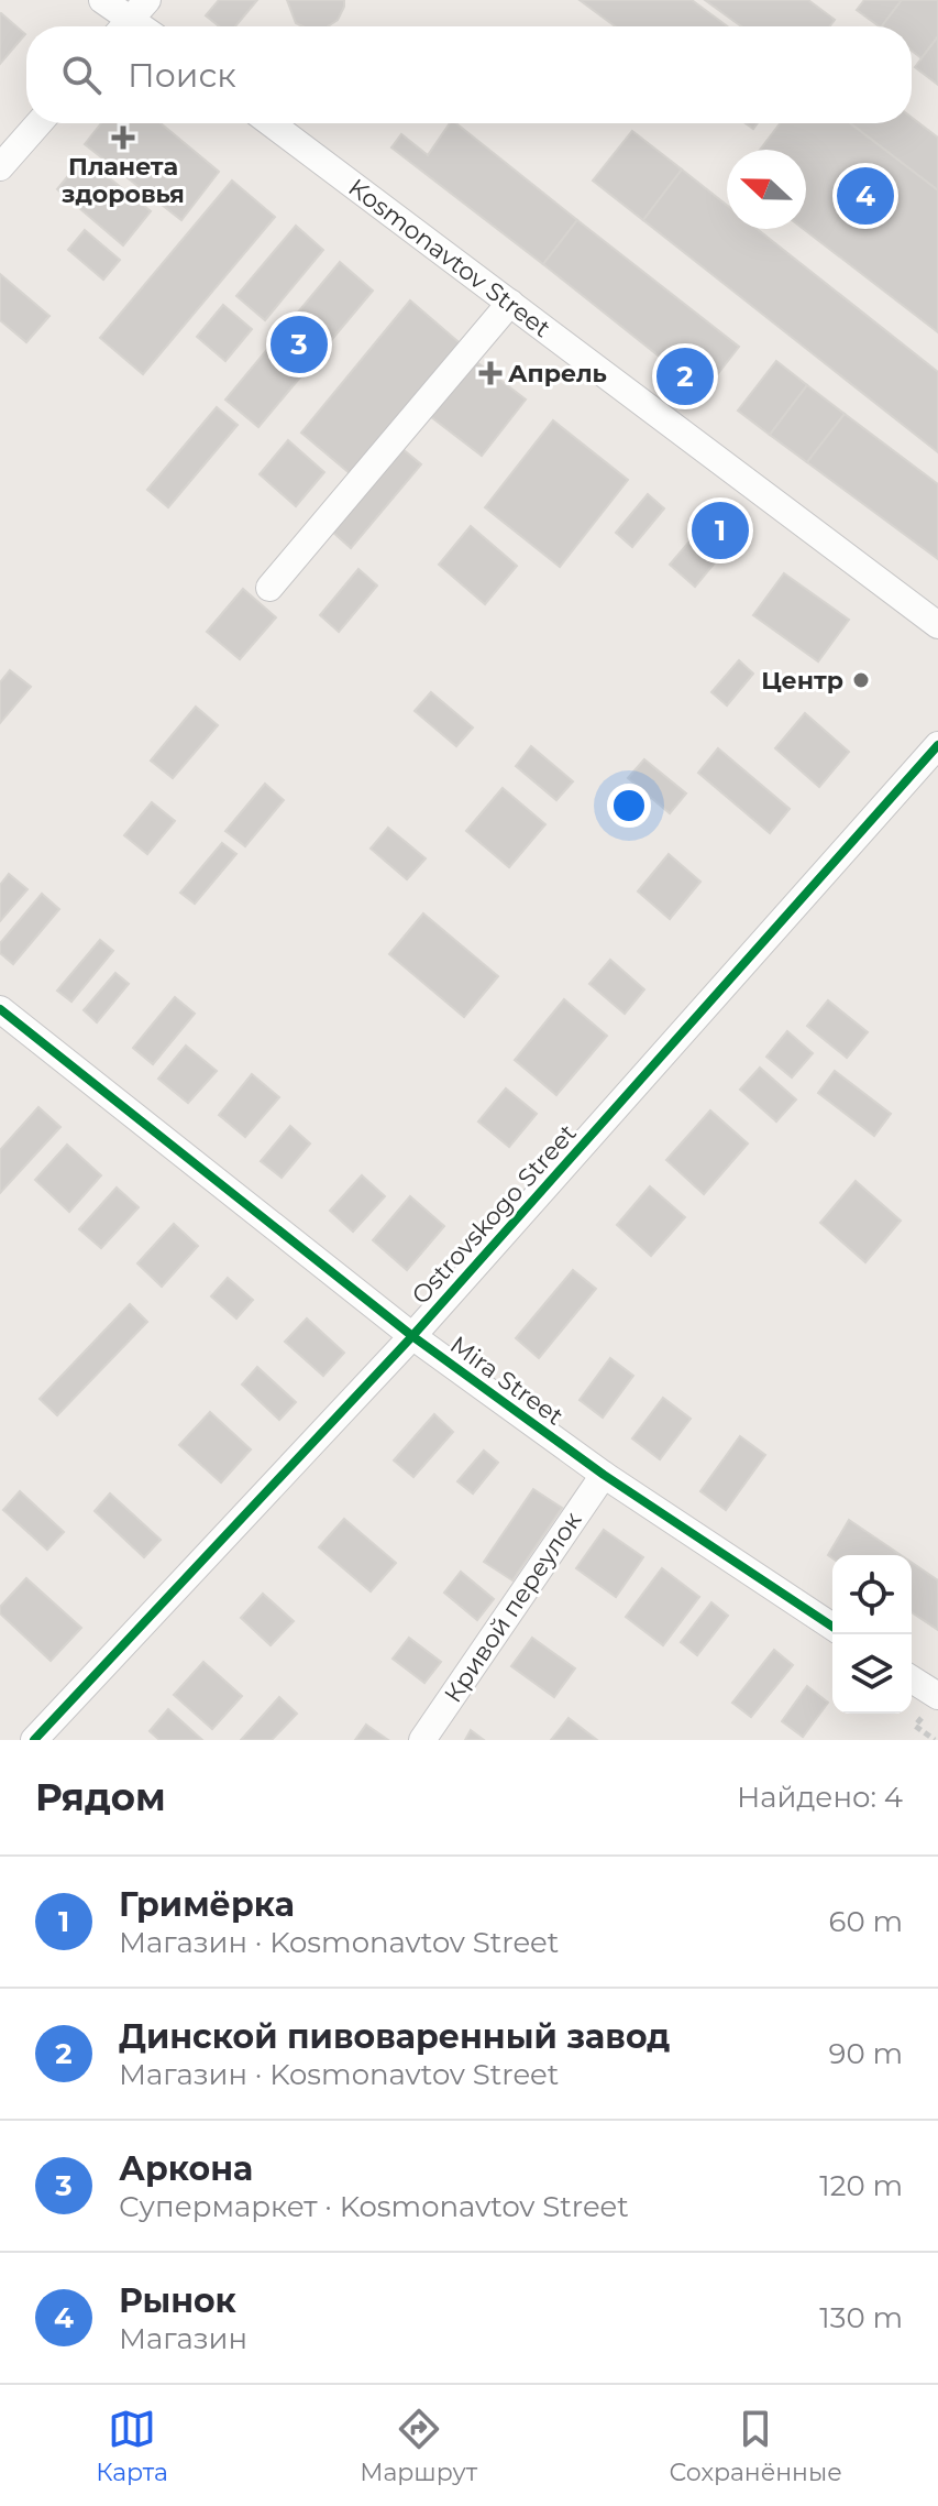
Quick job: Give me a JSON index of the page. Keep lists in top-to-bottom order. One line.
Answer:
{"streets":{"street":["Kosmonavtov Street","Ostrovskogo Street","Mira Street","Кривой переулок"]},"crossings":[["Ostrovskogo Street","Mira Street"],["Mira Street","Кривой переулок"]],"places":{"health":["Планета здоровья","Апрель"],"other":["Центр"]},"north":"left","page":{"search":"Поиск","pins":["4","3","2","1"],"heading":["Рядом","Найдено: 4"],"list":[{"mark":"1","name":"Гримёрка","note":"Магазин · Kosmonavtov Street","value":"60 m"},{"mark":"2","name":"Динской пивоваренный завод","note":"Магазин · Kosmonavtov Street","value":"90 m"},{"mark":"3","name":"Аркона","note":"Супермаркет · Kosmonavtov Street","value":"120 m"},{"mark":"4","name":"Рынок","note":"Магазин","value":"130 m"}],"nav":["Карта","Маршрут","Сохранённые"]}}
